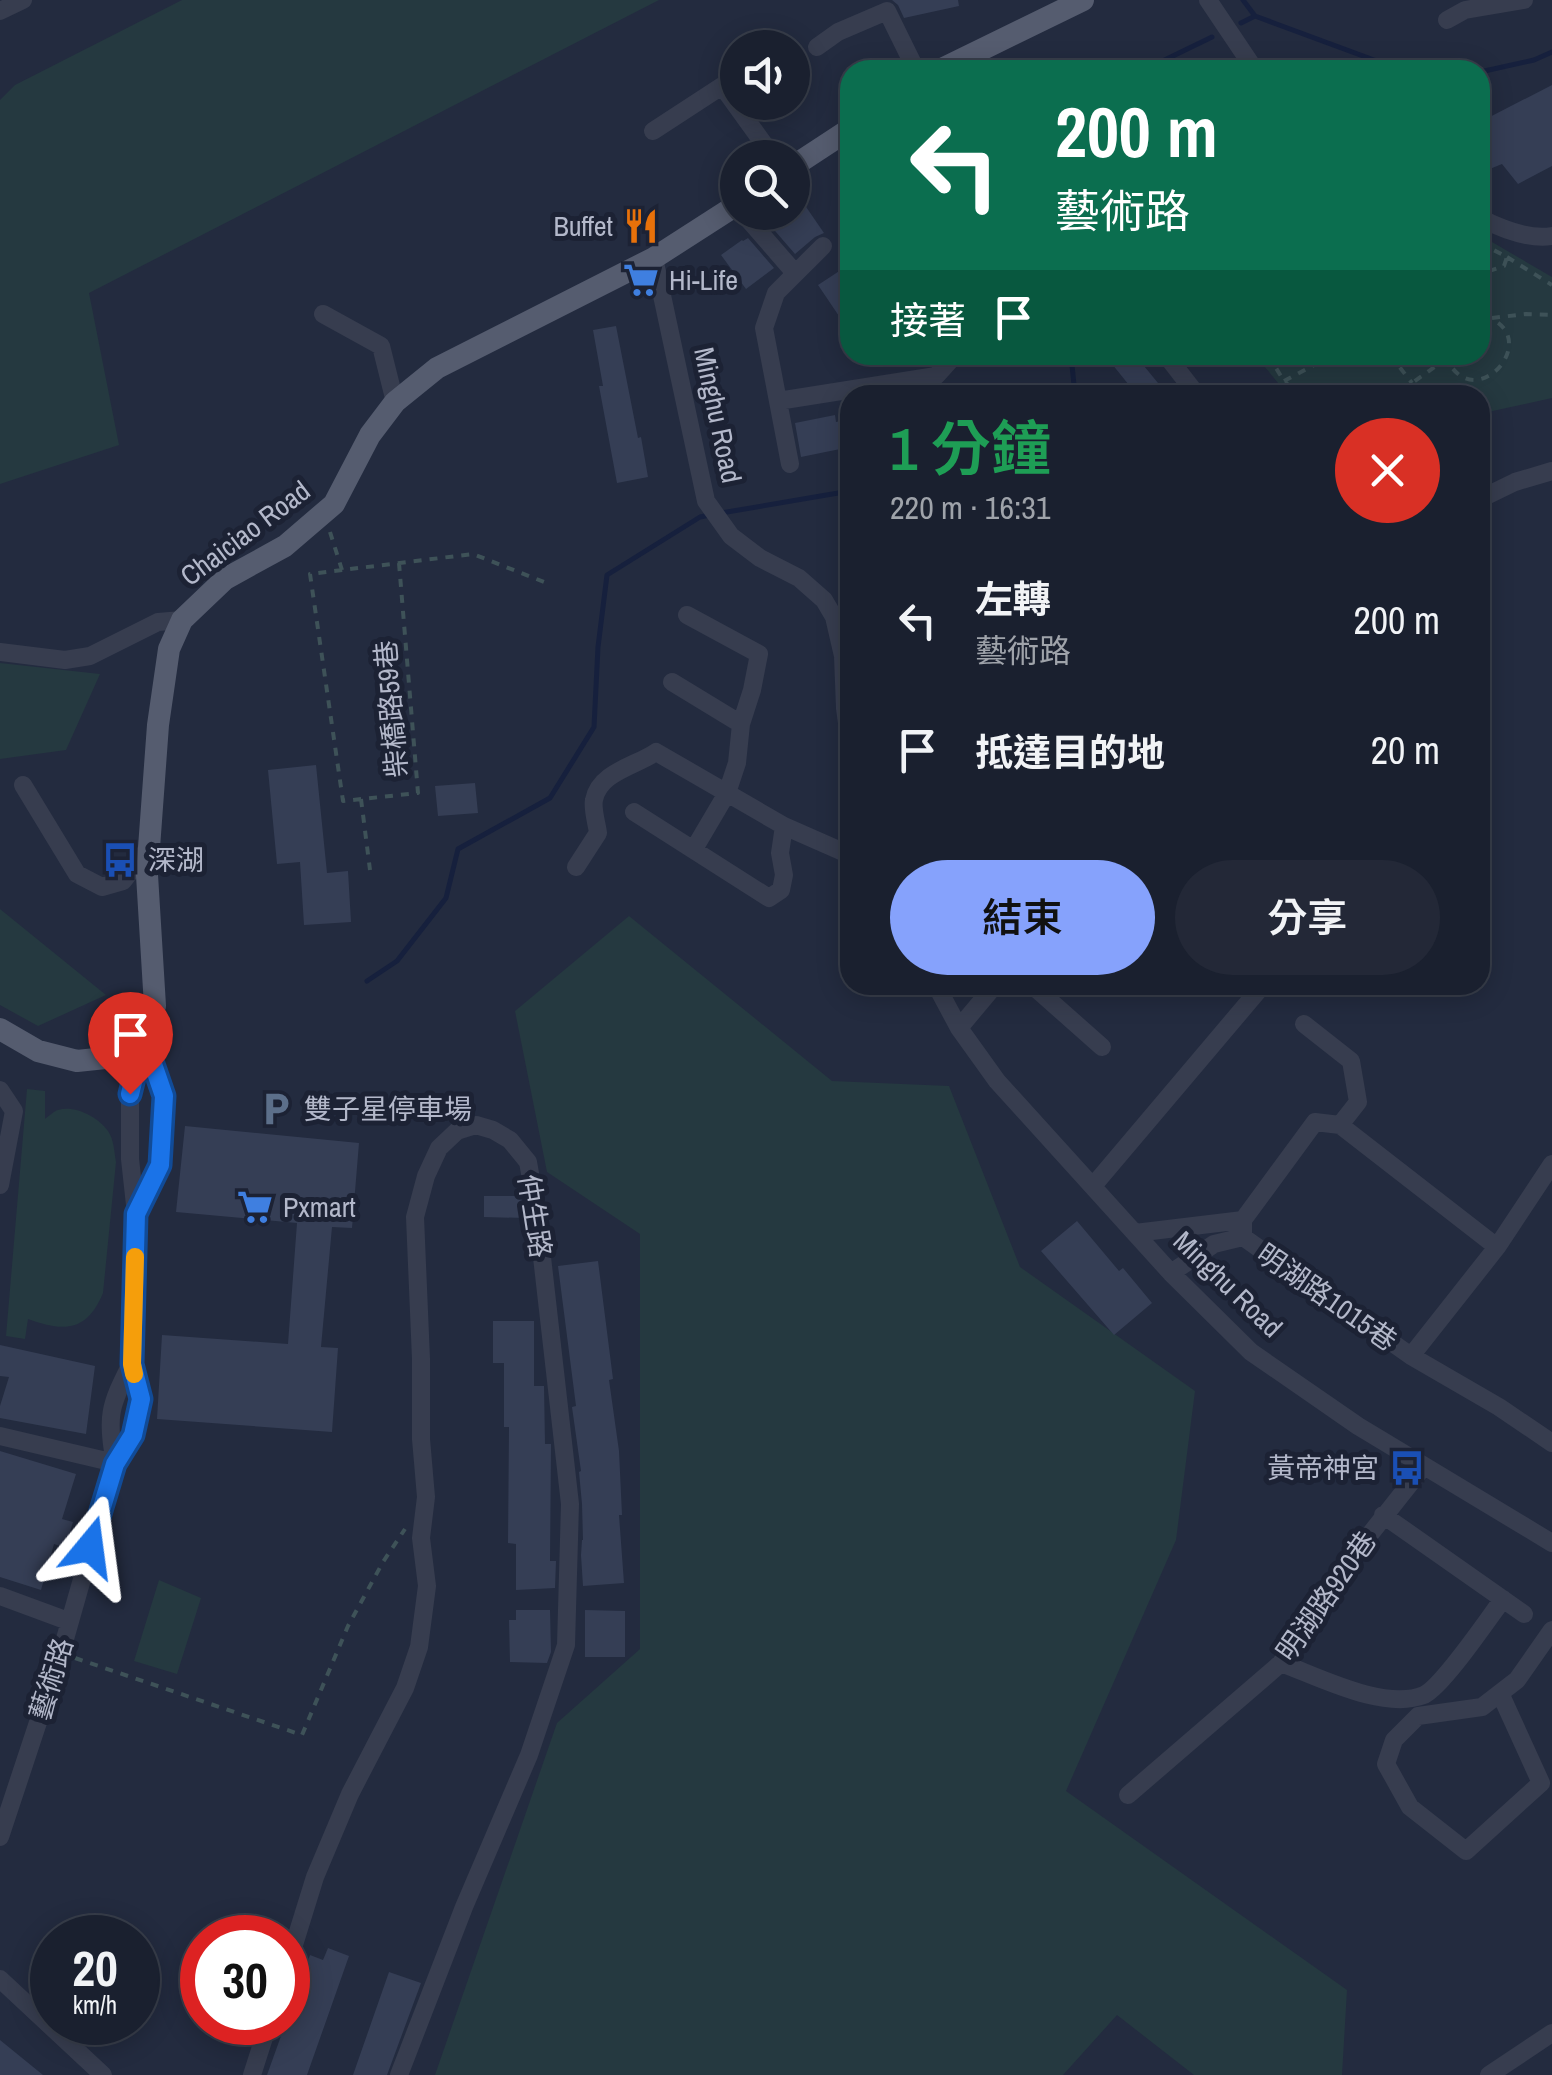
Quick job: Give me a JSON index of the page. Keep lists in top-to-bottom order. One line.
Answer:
{"streets":{"main road":["Chaiciao Road"],"street":["Minghu Road","仲生路","明湖路1015巷","明湖路920巷","藝術路"],"path":["柴橋路59巷"]},"crossings":[["Minghu Road","Chaiciao Road"],["Minghu Road","明湖路1015巷"],["Minghu Road","明湖路920巷"],["Chaiciao Road","藝術路"]],"places":{"restaurant":["Buffet"],"supermarket":["Hi-Life","Pxmart"],"bus stop":["深湖","黃帝神宮"],"parking":["雙子星停車場"]},"page":{"turn":["200 m","藝術路"],"then":"接著","heading":["1 分鐘","220 m · 16:31"],"list":[{"name":"左轉","note":"藝術路","value":"200 m"},{"name":"抵達目的地","value":"20 m"}],"buttons":["結束","分享"],"speed":"20 km/h","limit":"30"}}
